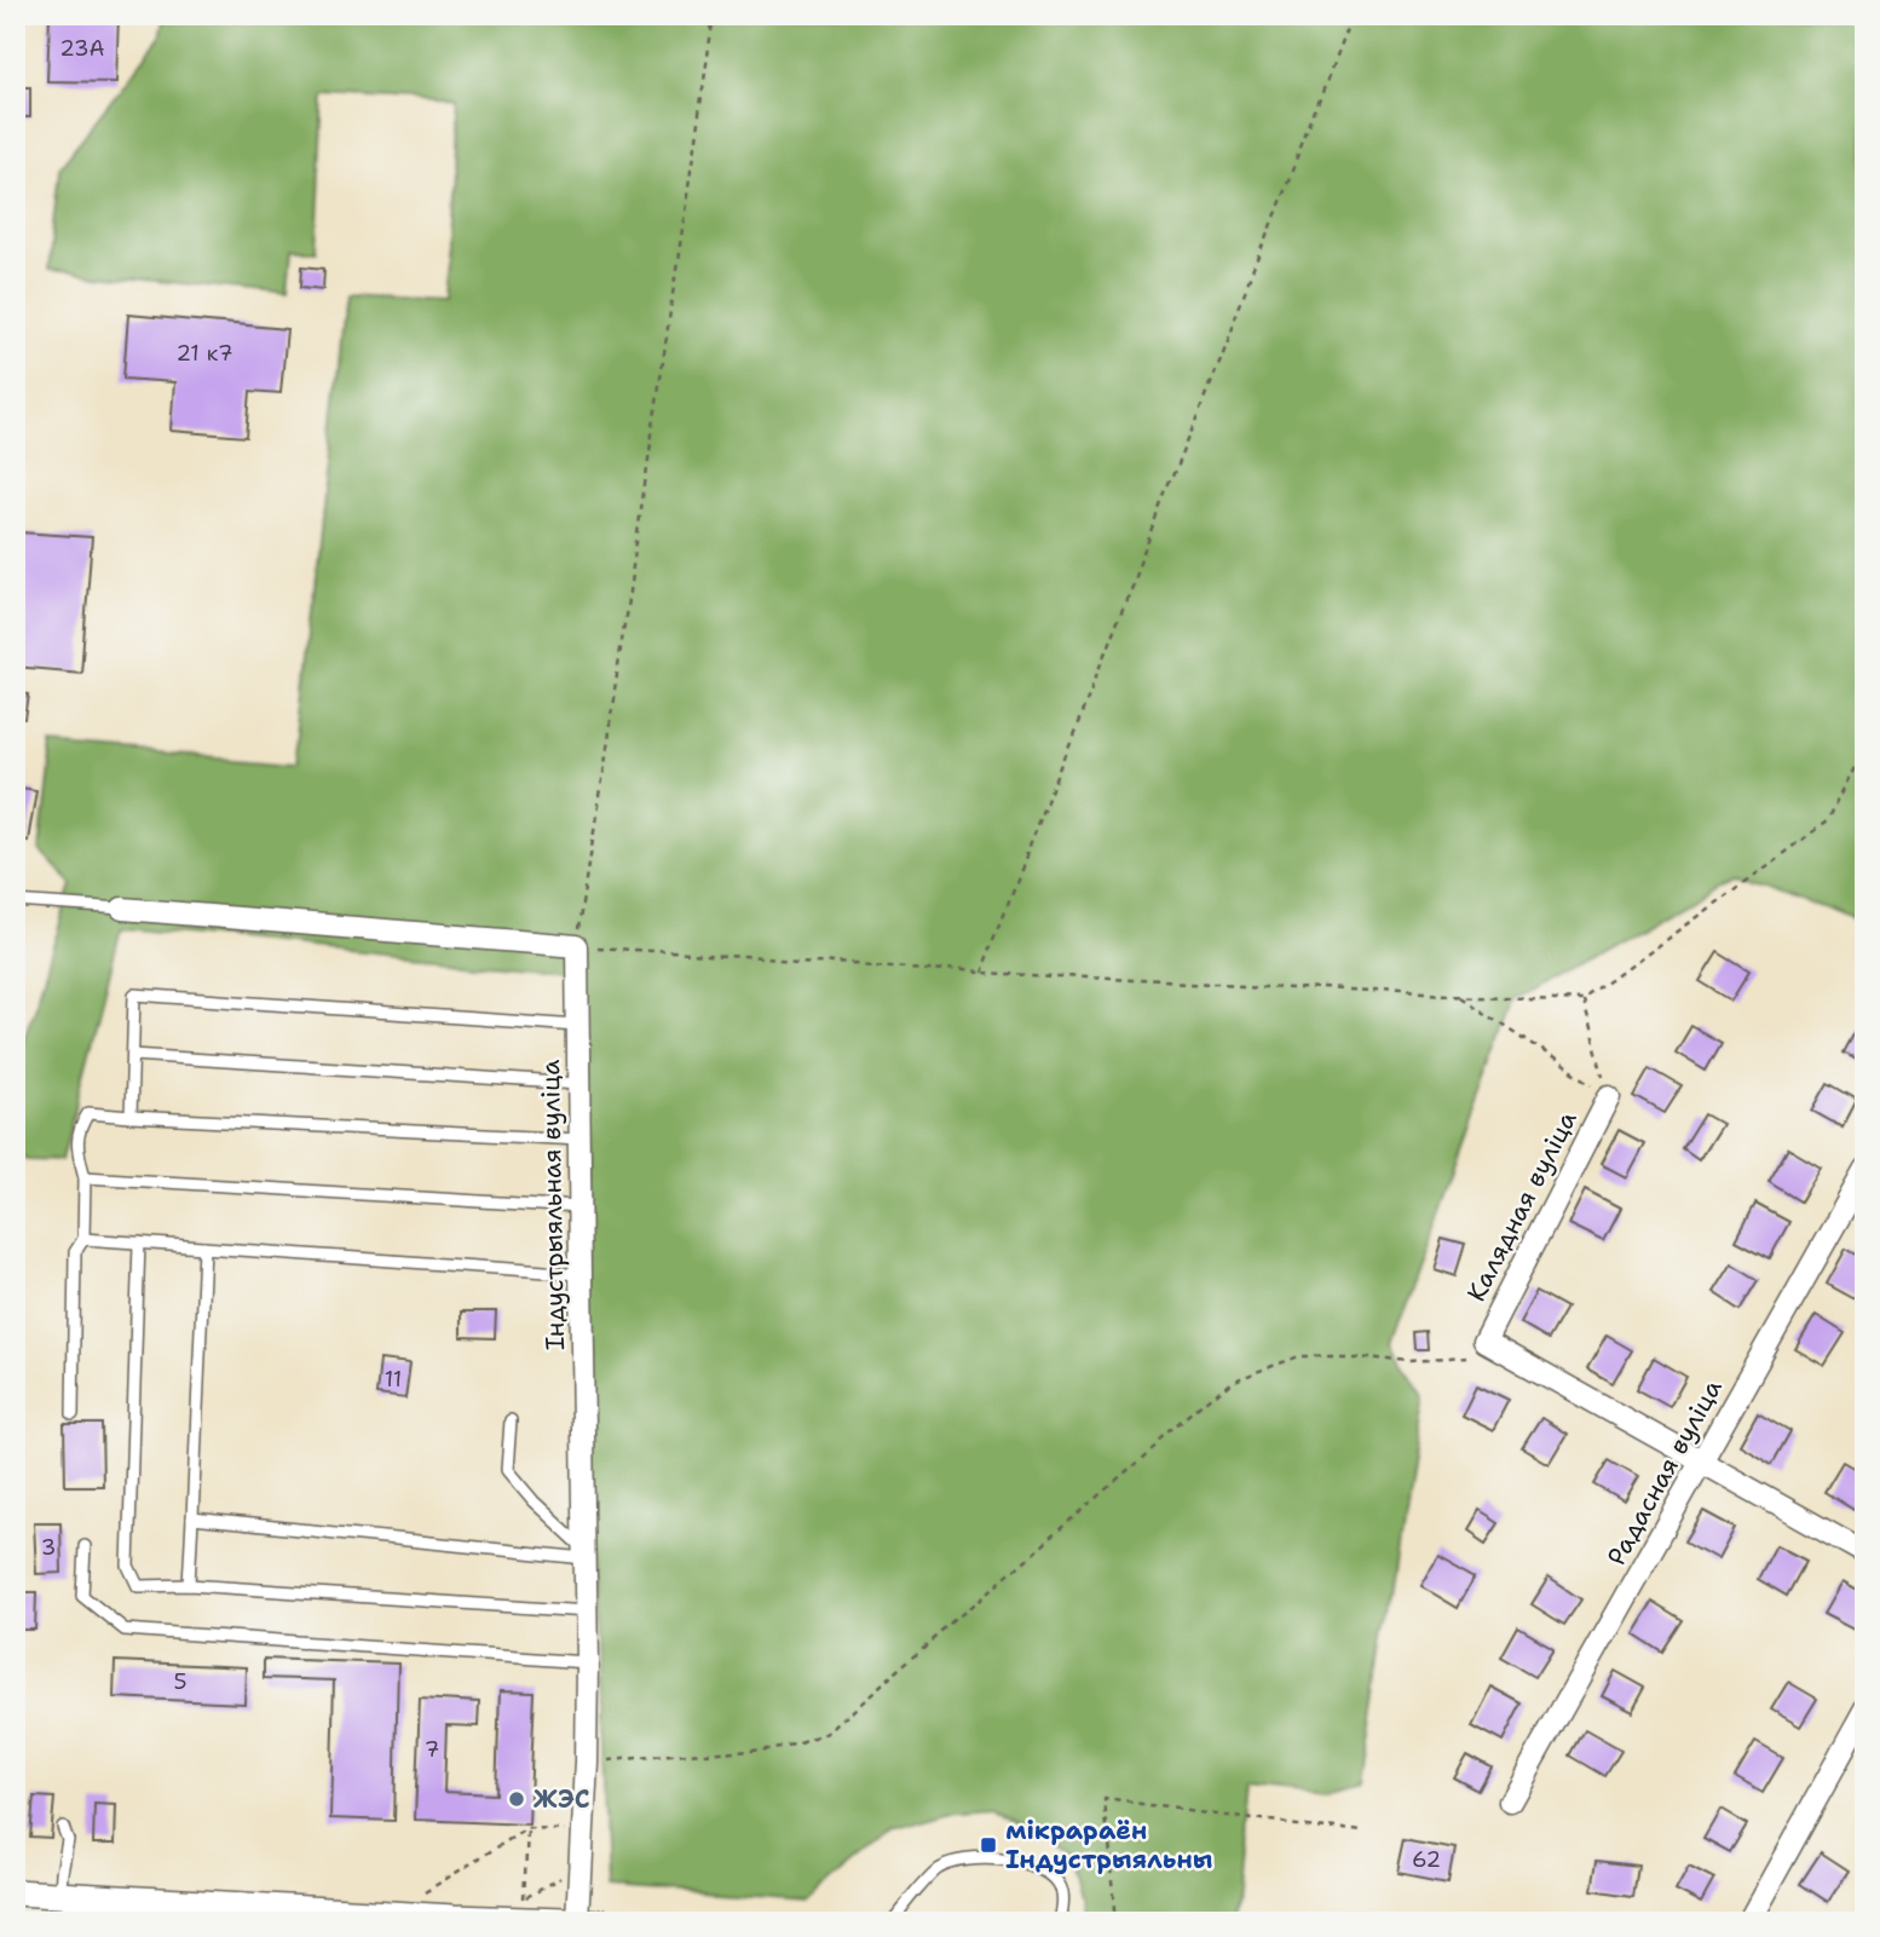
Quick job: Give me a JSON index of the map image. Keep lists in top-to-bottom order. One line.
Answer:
{"streets":{"street":["Індустрыяльная вуліца","Калядная вуліца","Радасная вуліца"]},"places":{"other":["ЖЭС"],"transit":["мікрараён Індустрыяльны"]},"house_numbers":["23А","21 к7","11","3","5","7","62"]}
